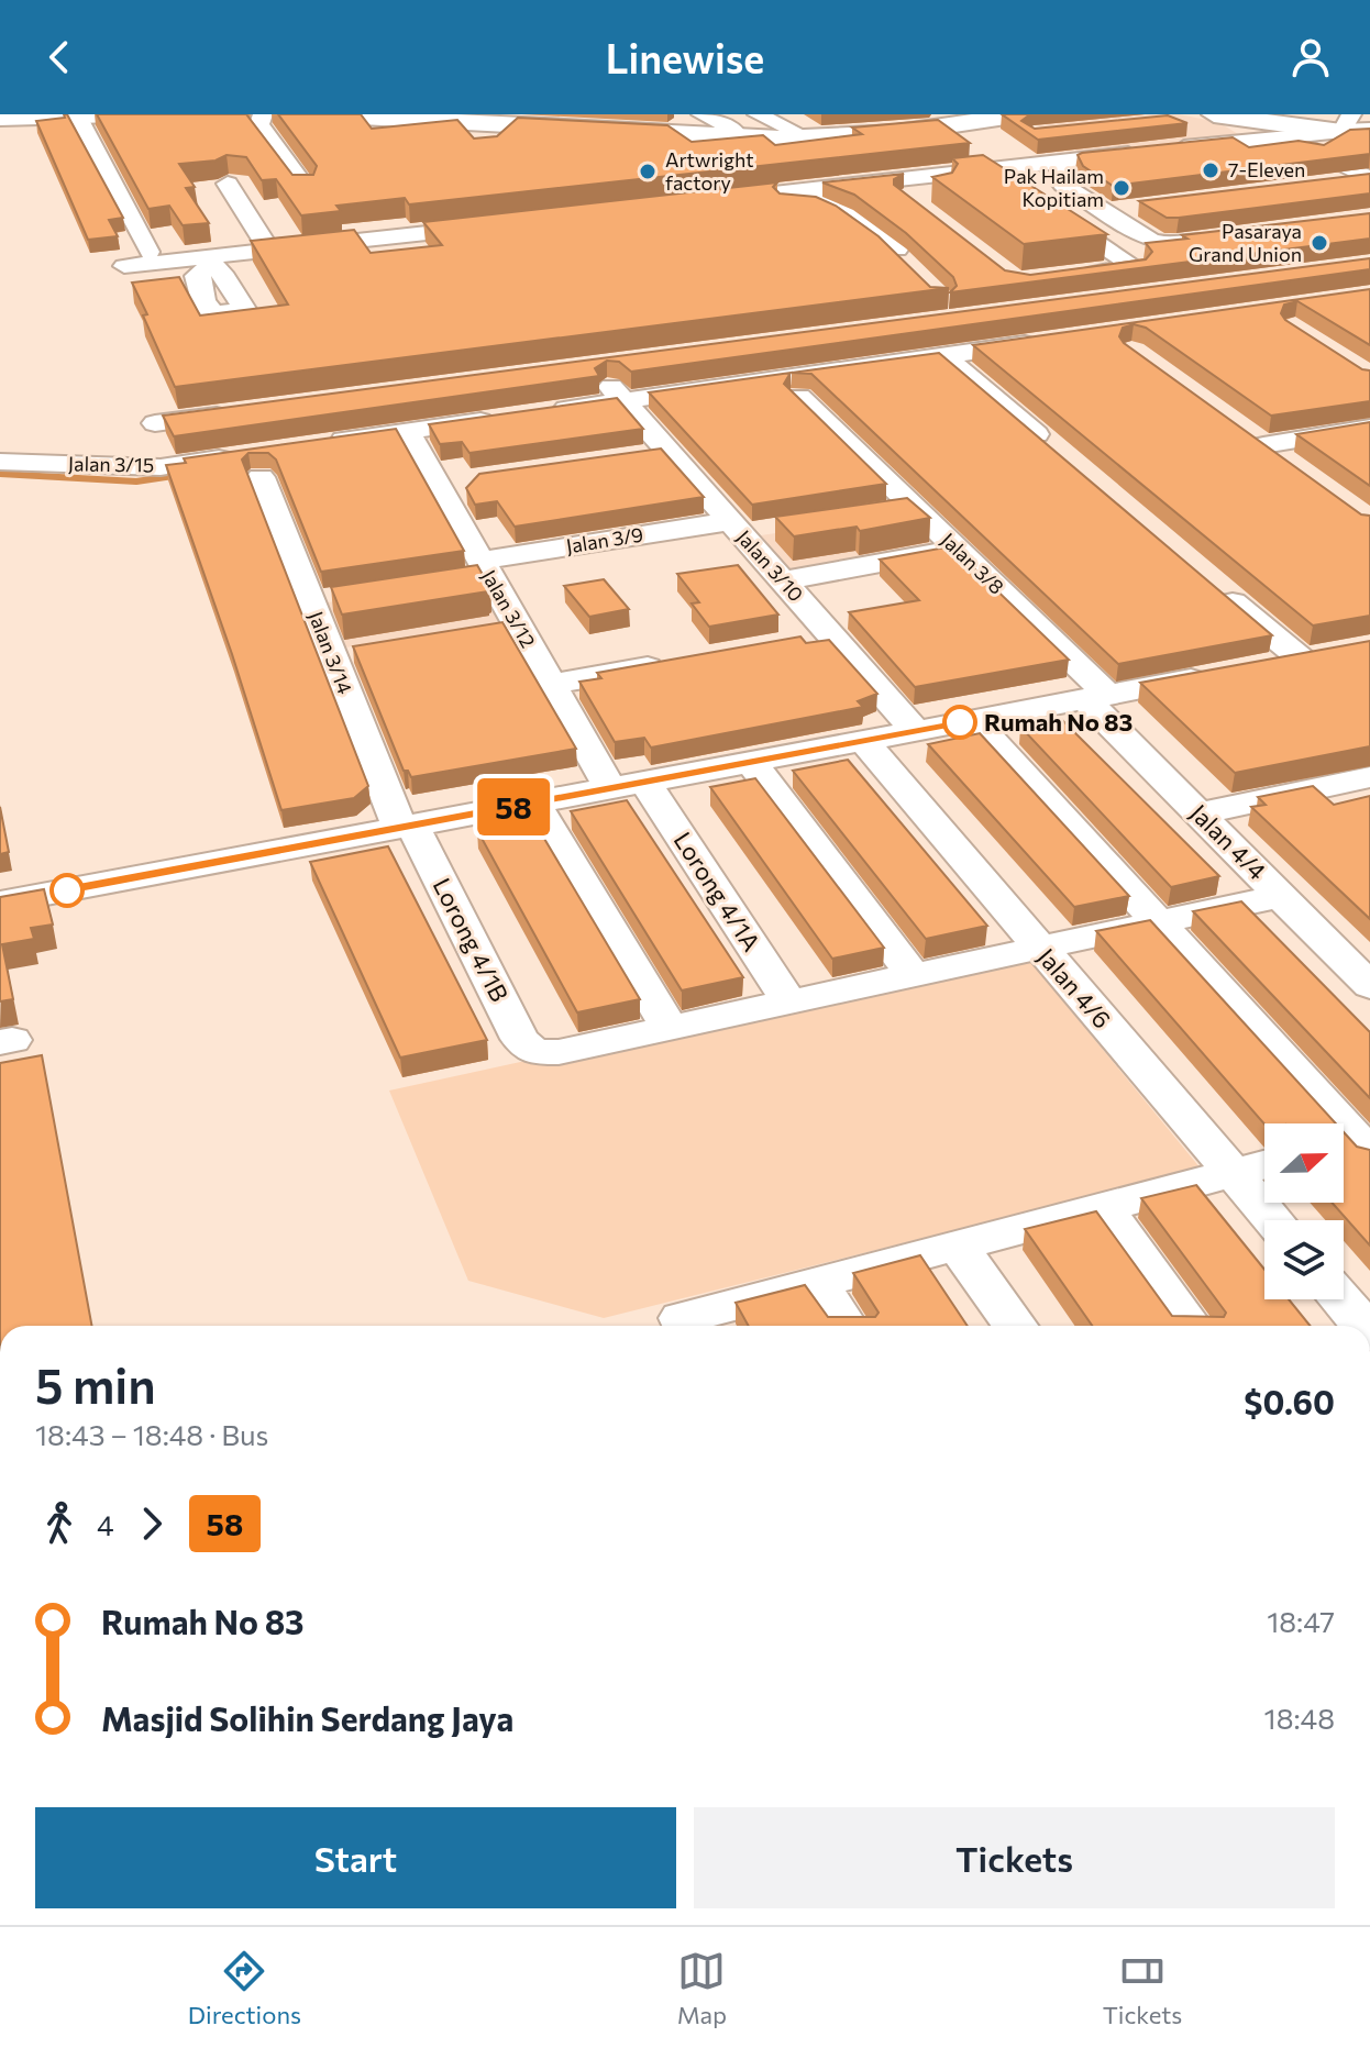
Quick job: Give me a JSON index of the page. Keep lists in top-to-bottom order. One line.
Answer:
{"streets":{"street":["Jalan 3/15","Jalan 3/9","Jalan 3/8","Jalan 3/10","Jalan 3/12","Jalan 3/14","Jalan 4/4","Lorong 4/1A","Lorong 4/1B","Jalan 4/6"]},"crossings":[["Jalan 3/15","Jalan 3/14"],["Jalan 3/9","Jalan 3/10"],["Jalan 3/9","Jalan 3/12"],["Jalan 3/8","Jalan 4/4"],["Jalan 3/12","Lorong 4/1A"],["Jalan 3/14","Lorong 4/1B"]],"places":["7-Eleven","Artwright factory","Pak Hailam Kopitiam","Pasaraya Grand Union","Rumah No 83"],"lines":["bus line 58"],"north":"right","page":{"header":"Linewise","on_map":"58","heading":["5 min","18:43 – 18:48 · Bus","$0.60"],"legs":["4","58"],"list":[{"name":"Rumah No 83","value":"18:47"},{"name":"Masjid Solihin Serdang Jaya","value":"18:48"}],"buttons":["Start","Tickets"],"tabs":["Directions","Map","Tickets"]}}
